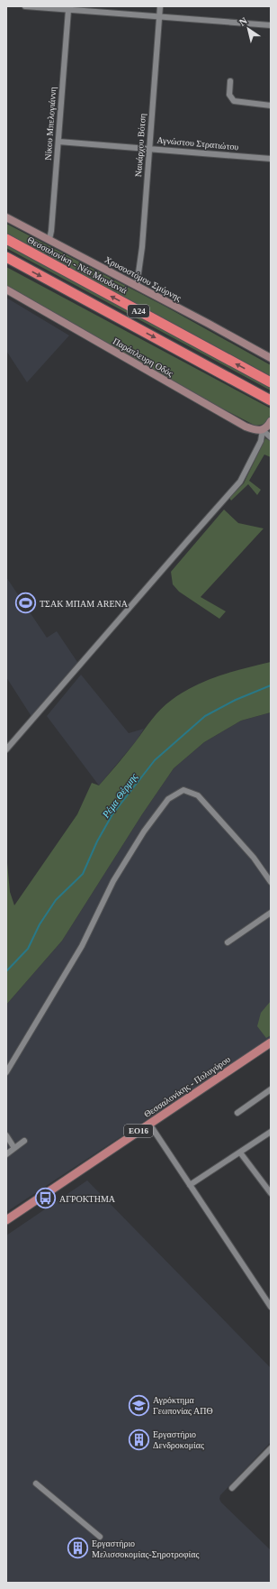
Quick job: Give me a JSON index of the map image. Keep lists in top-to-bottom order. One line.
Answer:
{"streets":{"highway":["Θεσσαλονίκη - Νέα Μουδανιά","Α24"],"main road":["Θεσσαλονίκης - Πολυγύρου","ΕΟ16"],"street":["Νίκου Μπελογιάννη","Αγνώστου Στρατιώτου","Ναυάρχου Βότση","Χρυσοστόμου Σμύρνης","Παράπλευρη Οδός"]},"crossings":[["Νίκου Μπελογιάννη","Αγνώστου Στρατιώτου"],["Νίκου Μπελογιάννη","Χρυσοστόμου Σμύρνης"],["Αγνώστου Στρατιώτου","Ναυάρχου Βότση"],["Ναυάρχου Βότση","Χρυσοστόμου Σμύρνης"]],"water":["Ρέμα Θέρμης"],"places":{"sports":["ΤΣΑΚ ΜΠΑΜ ARENA"],"bus stop":["ΑΓΡΟΚΤΗΜΑ"],"school or university":["Αγρόκτημα Γεωπονίας ΑΠΘ"],"building":["Εργαστήριο Δενδροκομίας","Εργαστήριο Μελισσοκομίας-Σηροτροφίας"]},"north":"top left"}
